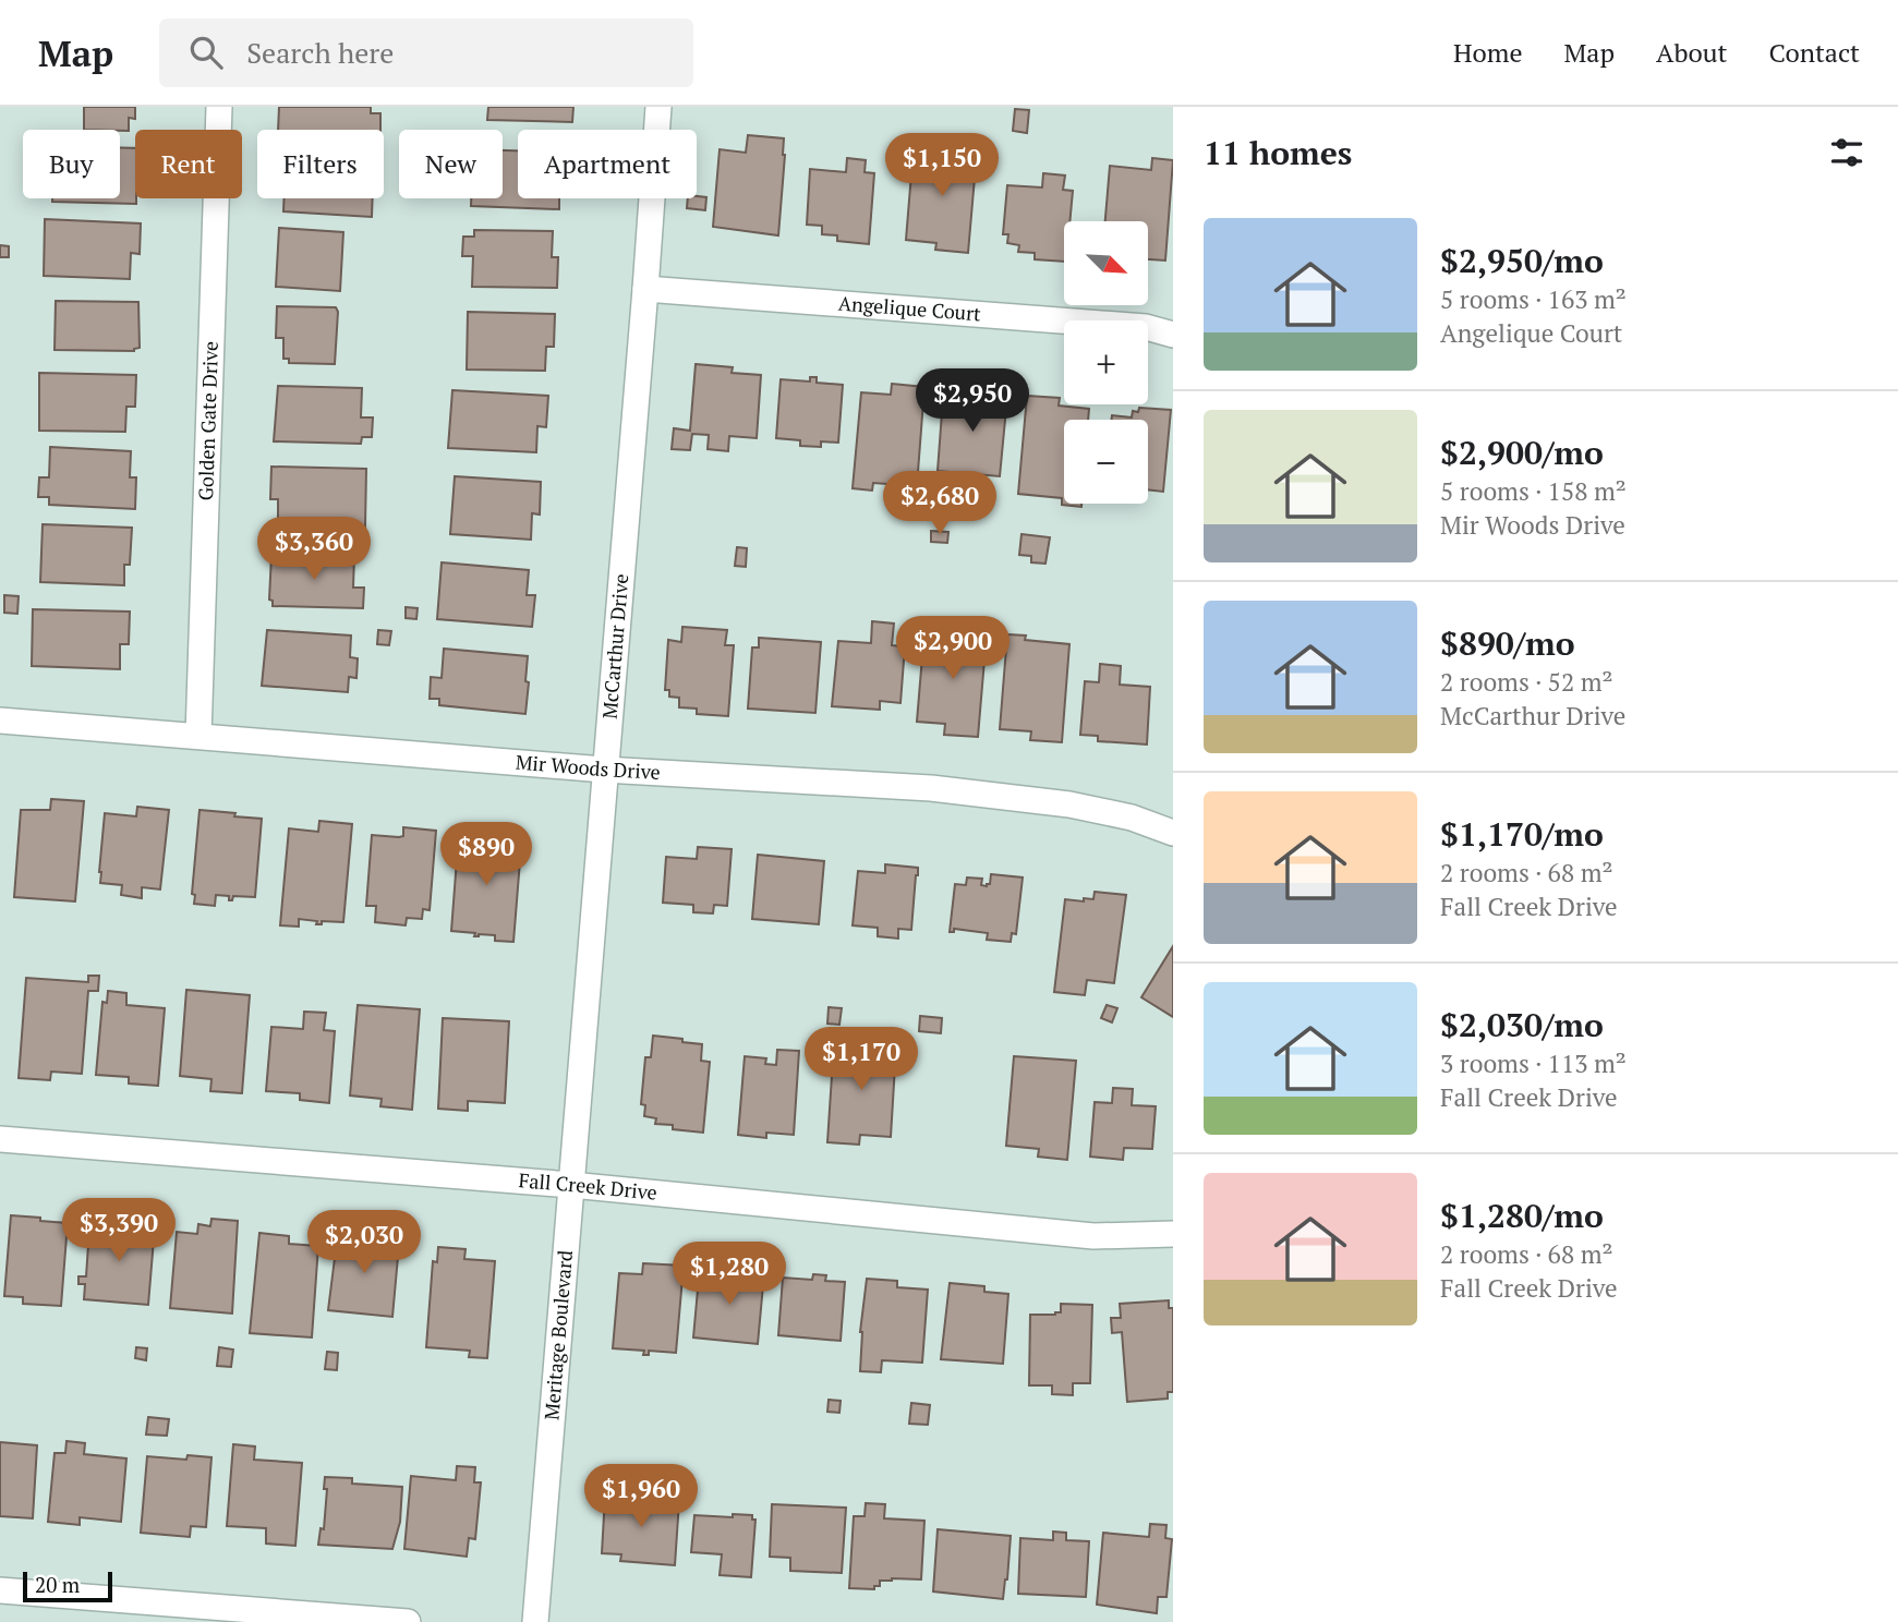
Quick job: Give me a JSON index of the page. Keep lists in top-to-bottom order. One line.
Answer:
{"streets":{"street":["Angelique Court","Golden Gate Drive","McCarthur Drive","Mir Woods Drive","Fall Creek Drive","Meritage Boulevard"]},"crossings":[["Angelique Court","McCarthur Drive"],["Golden Gate Drive","Mir Woods Drive"],["McCarthur Drive","Mir Woods Drive"],["McCarthur Drive","Fall Creek Drive"],["McCarthur Drive","Meritage Boulevard"],["Fall Creek Drive","Meritage Boulevard"]],"scale_bar":"20 m","north":"bottom right","page":{"header":"Map","search":"Search here","nav":["Home","Map","About","Contact"],"heading":"11 homes","chip":["Buy","Rent","Filters","New","Apartment"],"price":["$1,150","$2,950","$2,680","$3,360","$2,900","$890","$1,170","$3,390","$2,030","$1,280","$1,960"],"list":[{"name":"$2,950/mo","note":"5 rooms · 163 m² · Angelique Court"},{"name":"$2,900/mo","note":"5 rooms · 158 m² · Mir Woods Drive"},{"name":"$890/mo","note":"2 rooms · 52 m² · McCarthur Drive"},{"name":"$1,170/mo","note":"2 rooms · 68 m² · Fall Creek Drive"},{"name":"$2,030/mo","note":"3 rooms · 113 m² · Fall Creek Drive"},{"name":"$1,280/mo","note":"2 rooms · 68 m² · Fall Creek Drive"}],"map_buttons":["+","−"],"scale":"20 m"}}
